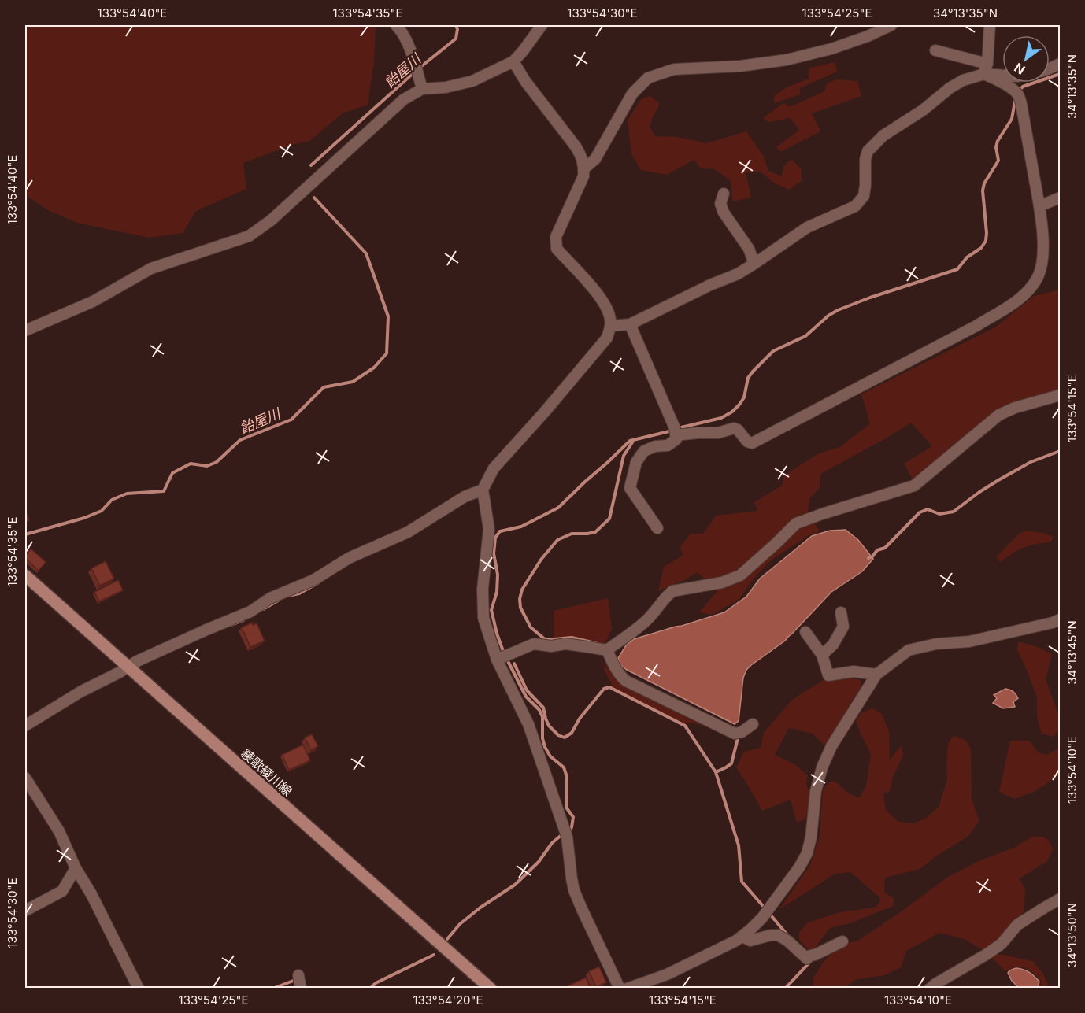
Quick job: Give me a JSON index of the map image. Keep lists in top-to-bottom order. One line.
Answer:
{"streets":{"main road":["綾歌綾川線"]},"water":["飴屋川"],"north":"bottom left","coordinates":["133°54'40\"E","133°54'35\"E","133°54'30\"E","133°54'25\"E","34°13'35\"N","133°54'15\"E","34°13'45\"N","133°54'10\"E","34°13'50\"N","133°54'20\"E"]}
